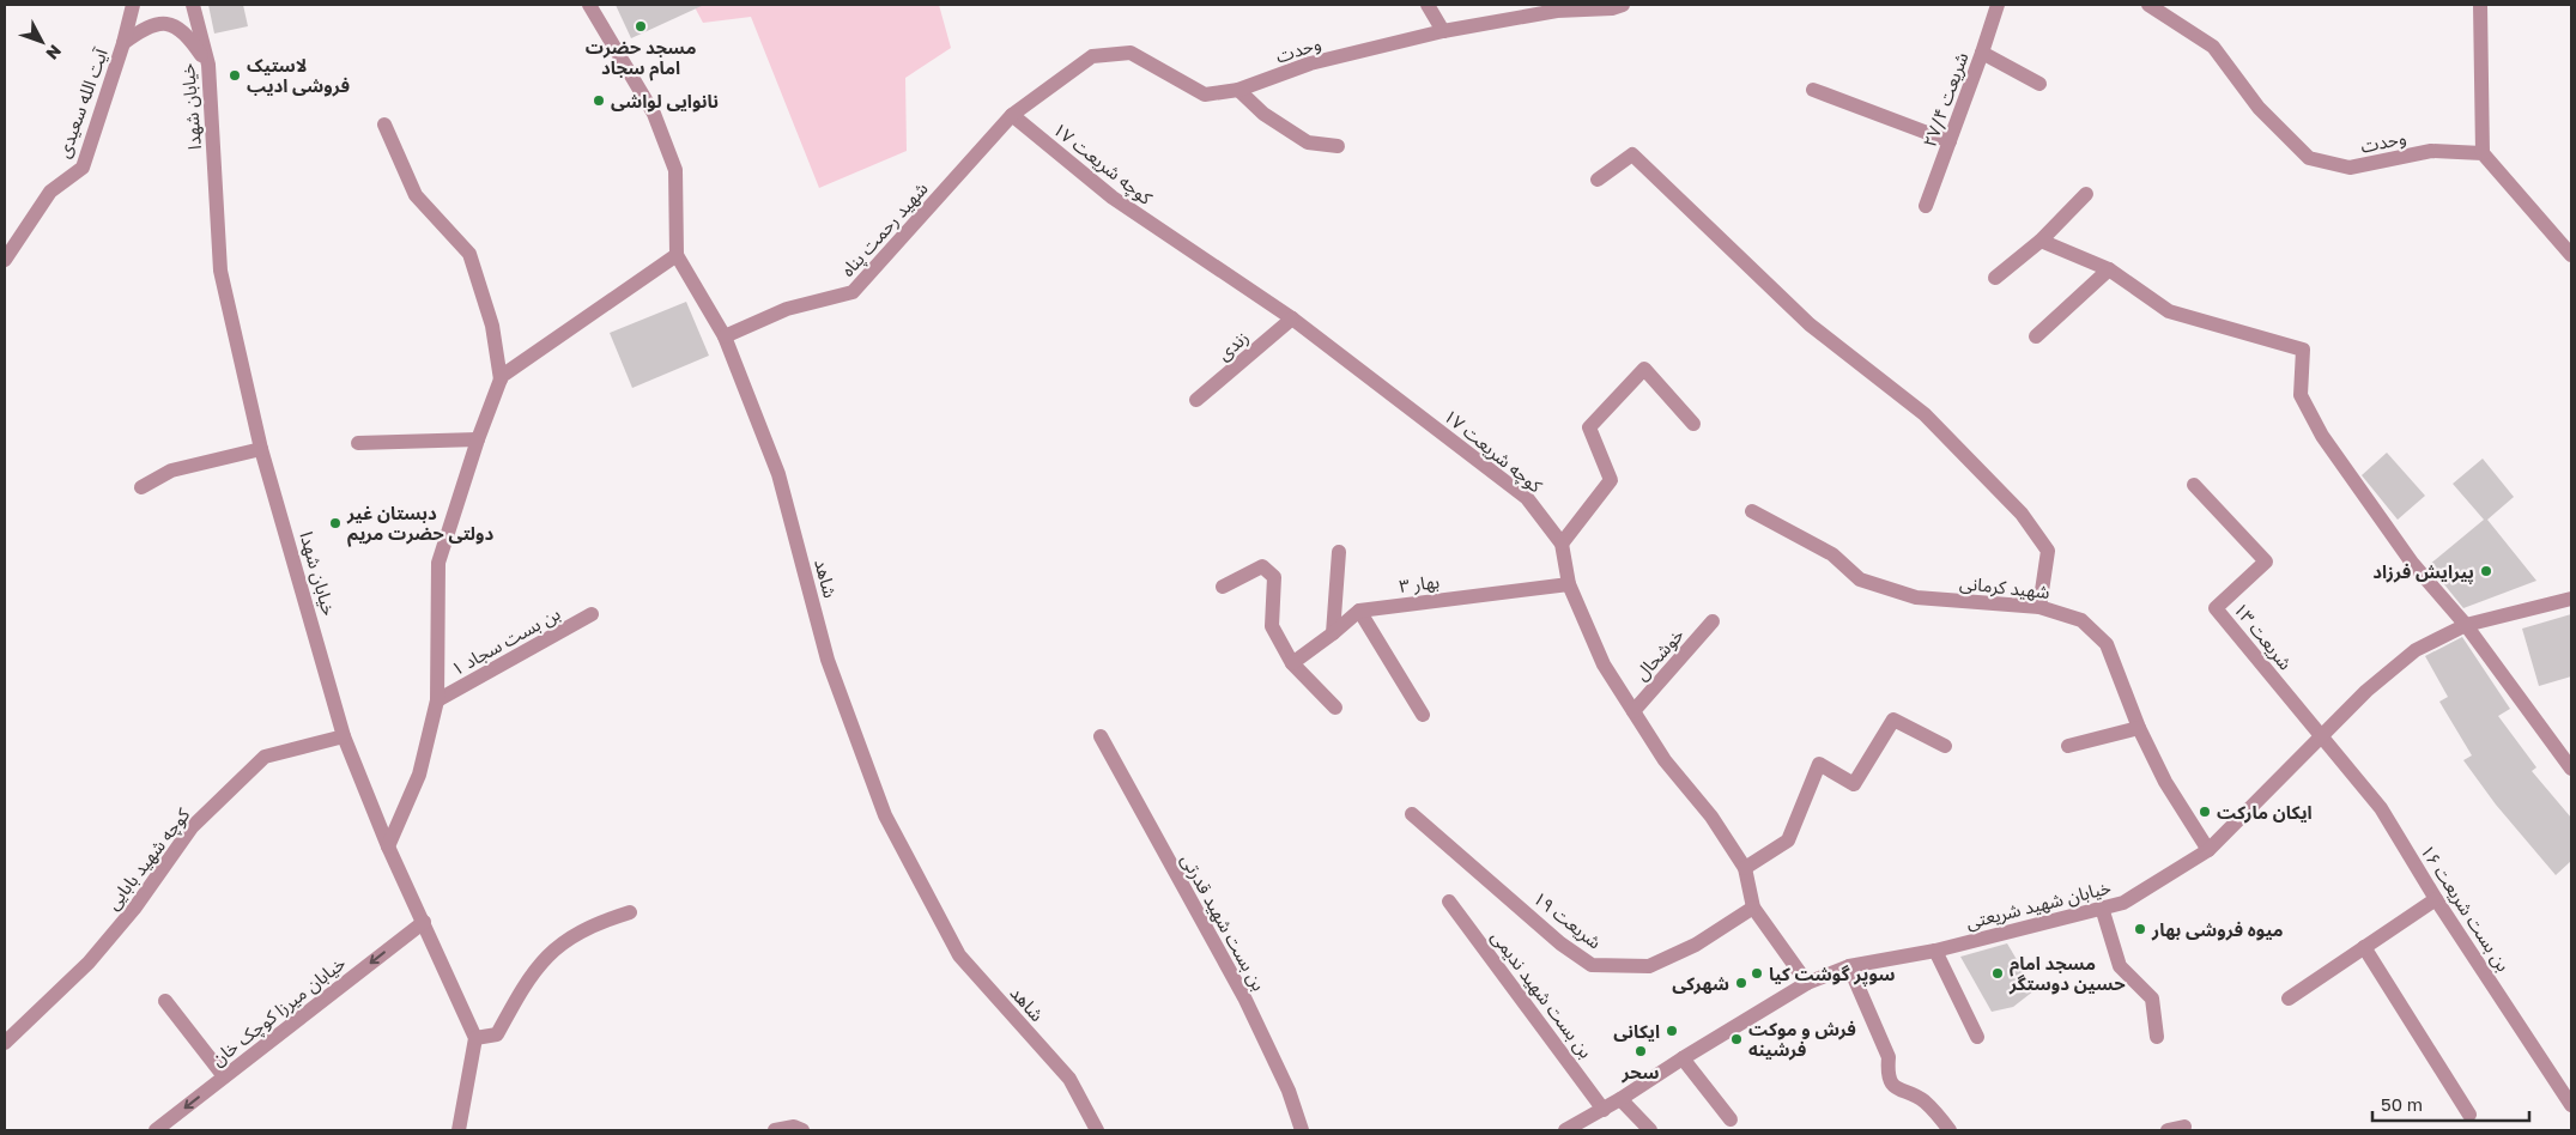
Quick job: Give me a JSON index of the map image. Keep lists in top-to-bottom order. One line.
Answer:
{"streets":{"street":["وحدت","شریعت ۲۷/۴","آیت الله سعیدی","خیابان شهدا","کوچه شریعت ۱۷","شهید رحمت پناه","زندی","شاهد","بهار ۳","شهید کرمانی","شریعت ۱۳","بن بست سجاد ۱","خوشحال","کوچه شهید بابایی","خیابان شهید شریعتی","بن بست شریعت ۱۶","شریعت ۱۹","بن بست شهید قدرتی","بن بست شهید ندیمی","خیابان میرزا کوچک خان"]},"crossings":[["وحدت","کوچه شریعت ۱۷"],["وحدت","شهید رحمت پناه"],["خیابان شهدا","کوچه شهید بابایی"],["خیابان شهدا","خیابان میرزا کوچک خان"],["کوچه شریعت ۱۷","شهید رحمت پناه"],["کوچه شریعت ۱۷","زندی"],["کوچه شریعت ۱۷","بهار ۳"],["کوچه شریعت ۱۷","خوشحال"],["کوچه شریعت ۱۷","خیابان شهید شریعتی"],["کوچه شریعت ۱۷","شریعت ۱۹"],["شهید رحمت پناه","شاهد"],["شهید کرمانی","خیابان شهید شریعتی"],["شریعت ۱۳","خیابان شهید شریعتی"],["شریعت ۱۳","بن بست شریعت ۱۶"],["خیابان شهید شریعتی","بن بست شریعت ۱۶"],["خیابان شهید شریعتی","بن بست شهید ندیمی"]],"one_way":["خیابان میرزا کوچک خان"],"places":["مسجد حضرت امام سجاد","لاستیک فروشی ادیب","نانوایی لواشی","دبستان غیر دولتی حضرت مریم","پیرایش فرزاد","ایکان مارکت","میوه فروشی بهار","سوپر گوشت کیا","مسجد امام حسین دوستگر","شهرکی","ایکانی","فرش و موکت فرشینه","سحر"],"scale_bar":"50 m","north":"bottom right"}
